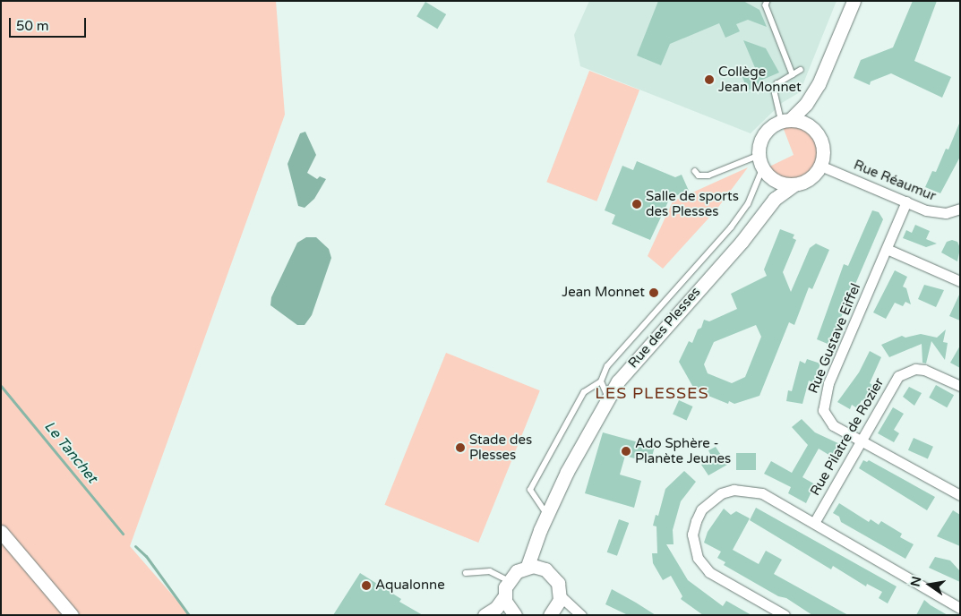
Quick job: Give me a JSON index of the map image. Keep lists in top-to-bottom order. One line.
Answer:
{"streets":{"street":["Rue Réaumur","Rue des Plesses","Rue Gustave Eiffel","Rue Pilatre de Rozier"]},"crossings":[["Rue Réaumur","Rue des Plesses"],["Rue Réaumur","Rue Gustave Eiffel"],["Rue Gustave Eiffel","Rue Pilatre de Rozier"]],"districts":["LES PLESSES"],"water":["Le Tanchet"],"places":["Collège Jean Monnet","Salle de sports des Plesses","Jean Monnet","Stade des Plesses","Ado Sphère - Planète Jeunes","Aqualonne"],"scale_bar":"50 m","north":"left"}
